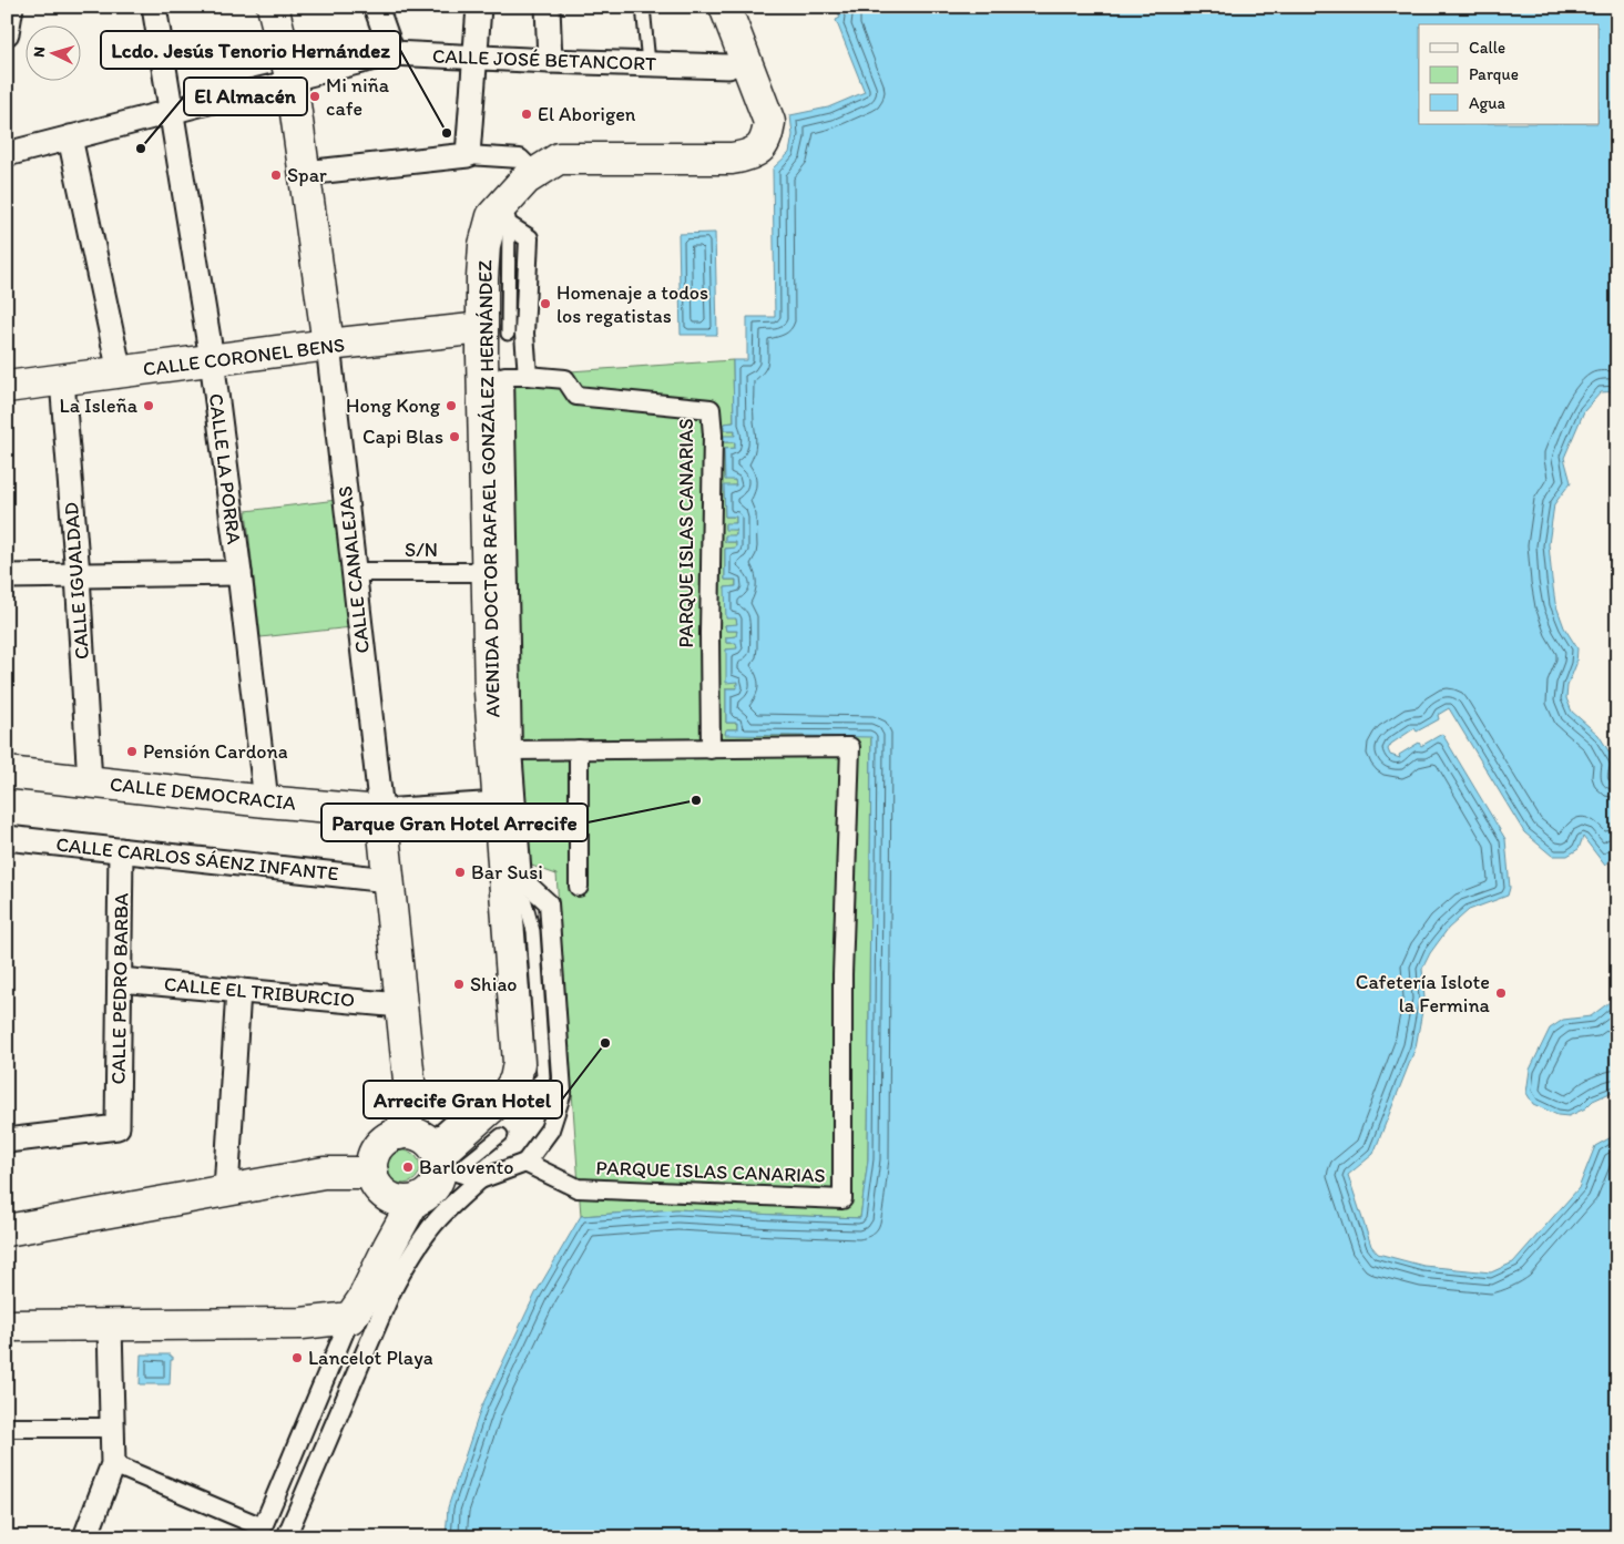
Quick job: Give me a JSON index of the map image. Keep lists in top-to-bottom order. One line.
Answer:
{"streets":{"main road":["CALLE CORONEL BENS","AVENIDA DOCTOR RAFAEL GONZÁLEZ HERNÁNDEZ","CALLE CANALEJAS","CALLE DEMOCRACIA"],"street":["CALLE JOSÉ BETANCORT","CALLE LA PORRA","PARQUE ISLAS CANARIAS","S/N","CALLE IGUALDAD","CALLE CARLOS SÁENZ INFANTE","CALLE PEDRO BARBA","CALLE EL TRIBURCIO"]},"crossings":[["CALLE JOSÉ BETANCORT","CALLE LA PORRA"],["CALLE JOSÉ BETANCORT","CALLE CANALEJAS"],["CALLE CORONEL BENS","CALLE LA PORRA"],["CALLE CORONEL BENS","AVENIDA DOCTOR RAFAEL GONZÁLEZ HERNÁNDEZ"],["CALLE CORONEL BENS","CALLE CANALEJAS"],["CALLE CORONEL BENS","CALLE IGUALDAD"],["CALLE LA PORRA","CALLE DEMOCRACIA"],["AVENIDA DOCTOR RAFAEL GONZÁLEZ HERNÁNDEZ","S/N"],["AVENIDA DOCTOR RAFAEL GONZÁLEZ HERNÁNDEZ","CALLE CANALEJAS"],["AVENIDA DOCTOR RAFAEL GONZÁLEZ HERNÁNDEZ","CALLE DEMOCRACIA"],["S/N","CALLE CANALEJAS"],["CALLE CANALEJAS","CALLE DEMOCRACIA"],["CALLE CANALEJAS","CALLE CARLOS SÁENZ INFANTE"],["CALLE CANALEJAS","CALLE EL TRIBURCIO"],["CALLE IGUALDAD","CALLE DEMOCRACIA"],["CALLE CARLOS SÁENZ INFANTE","CALLE PEDRO BARBA"],["CALLE PEDRO BARBA","CALLE EL TRIBURCIO"]],"places":["Mi niña cafe","El Aborigen","Lcdo. Jesús Tenorio Hernández","El Almacén","Spar","Homenaje a todos los regatistas","La Isleña","Hong Kong","Capi Blas","Pensión Cardona","Parque Gran Hotel Arrecife","Bar Susi","Shiao","Cafetería Islote la Fermina","Arrecife Gran Hotel","Barlovento","Lancelot Playa"],"legend":["Calle","Parque","Agua"],"north":"left"}
